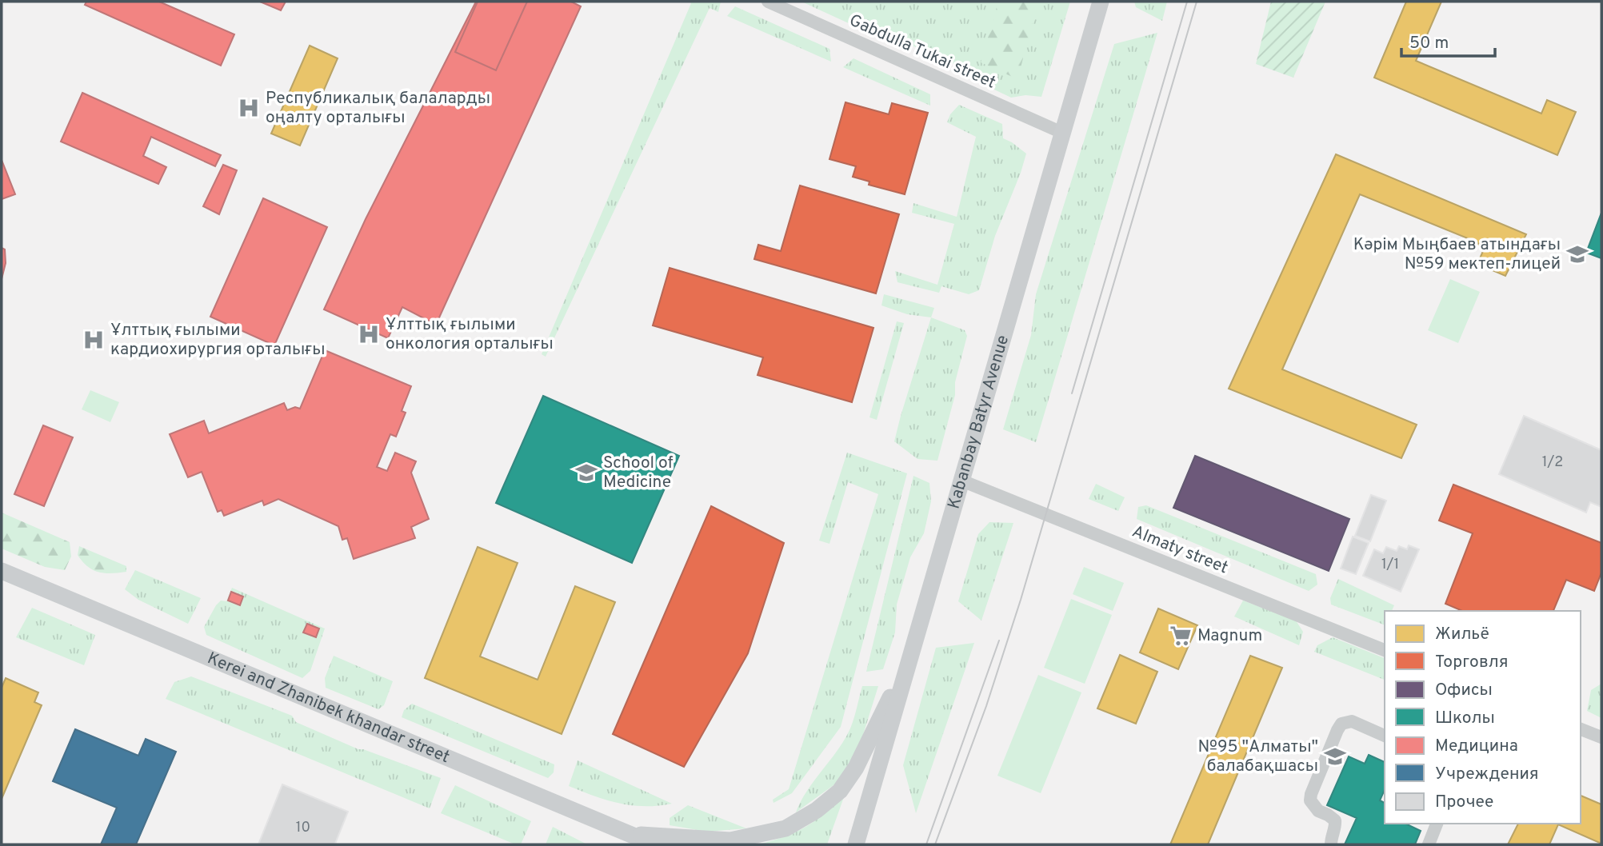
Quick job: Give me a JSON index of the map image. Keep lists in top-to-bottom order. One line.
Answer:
{"streets":{"main road":["Kabanbay Batyr Avenue","Kerei and Zhanibek khandar street"],"street":["Gabdulla Tukai street","Almaty street"]},"crossings":[["Gabdulla Tukai street","Kabanbay Batyr Avenue"],["Kabanbay Batyr Avenue","Almaty street"]],"places":{"hospital":["Республикалық балаларды оңалту орталығы","Ұлттық ғылыми онкология орталығы","Ұлттық ғылыми кардиохирургия орталығы"],"school or university":["Кәрім Мыңбаев атындағы №59 мектеп-лицей","School of Medicine","№95 \"Алматы\" балабақшасы"],"supermarket":["Magnum"]},"house_numbers":["1/2","1/1","10"],"legend":["Жильё","Торговля","Офисы","Школы","Медицина","Учреждения","Прочее"],"scale_bar":"50 m"}
